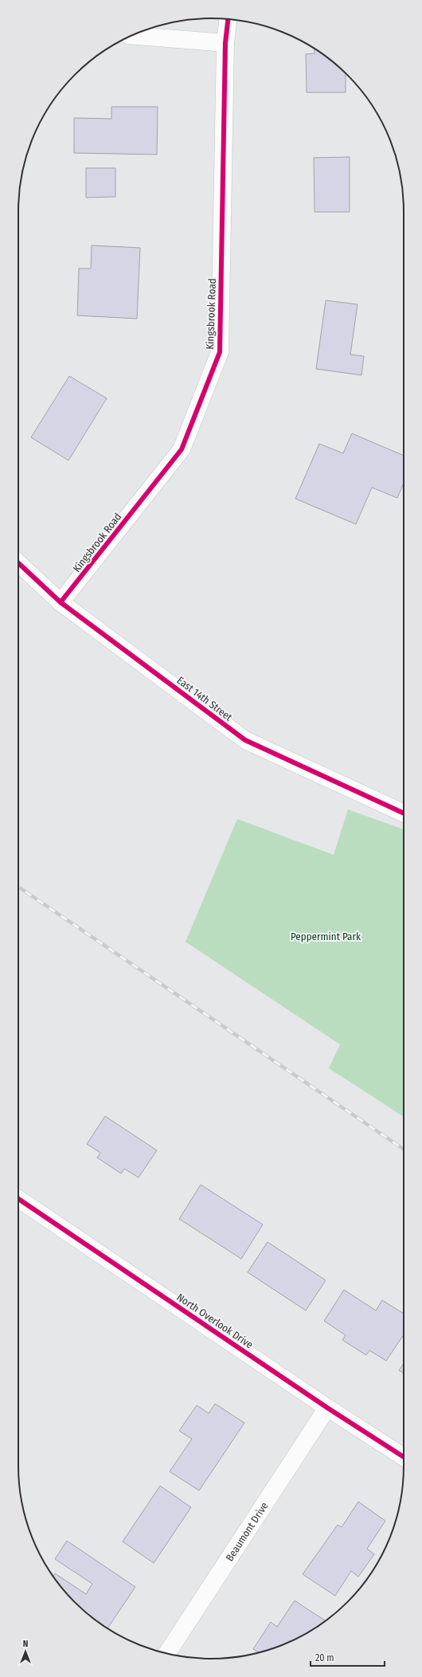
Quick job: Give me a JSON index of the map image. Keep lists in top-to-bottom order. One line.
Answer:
{"streets":{"street":["Kingsbrook Road","East 14th Street","North Overlook Drive","Beaumont Drive"]},"crossings":[["Kingsbrook Road","East 14th Street"],["North Overlook Drive","Beaumont Drive"]],"parks":["Peppermint Park"],"scale_bar":"20 m","north":"top"}
